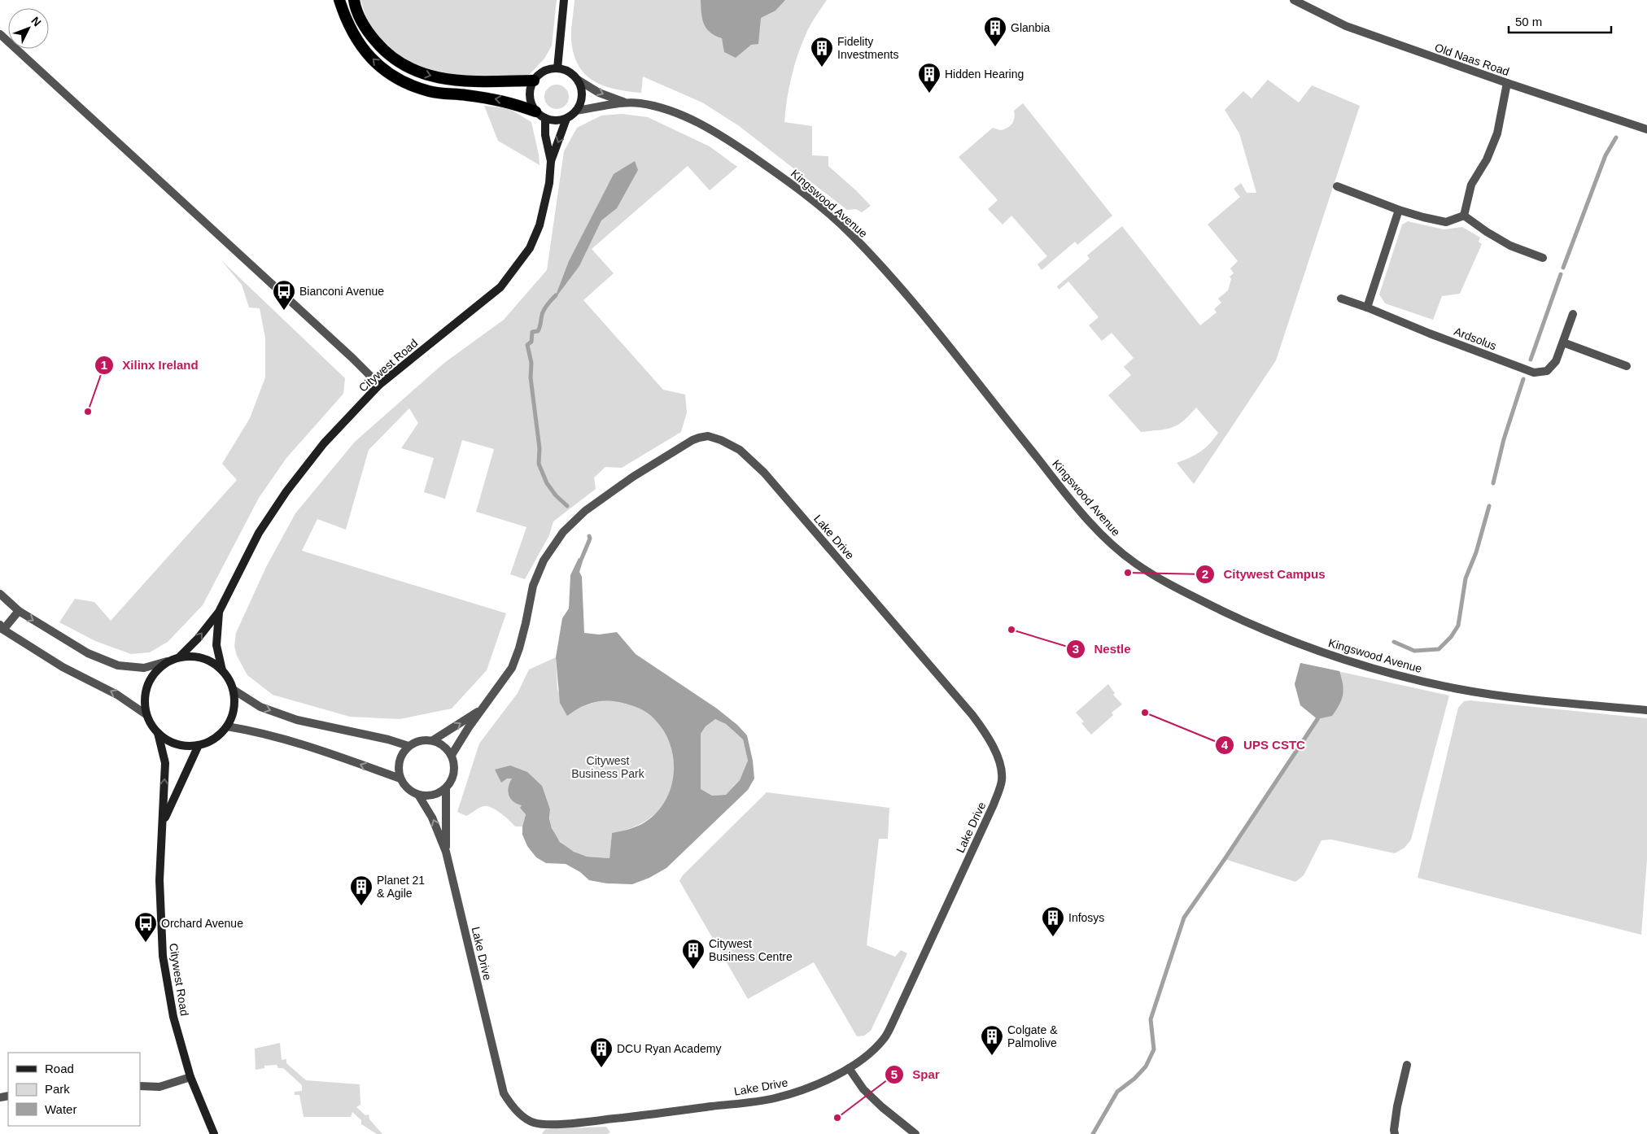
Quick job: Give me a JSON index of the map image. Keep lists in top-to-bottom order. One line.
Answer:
{"streets":{"main road":["Citywest Road"],"street":["Old Naas Road","Kingswood Avenue","Ardsolus","Lake Drive"]},"crossings":[["Kingswood Avenue","Citywest Road"]],"parks":["Citywest Business Park"],"places":{"building":["Glanbia","Fidelity Investments","Hidden Hearing","Planet 21 & Agile","Infosys","Citywest Business Centre","Colgate & Palmolive","DCU Ryan Academy"],"bus stop":["Bianconi Avenue","Orchard Avenue"],"other":["Xilinx Ireland","Citywest Campus","Nestle","UPS CSTC","Spar"]},"legend":["Road","Park","Water"],"scale_bar":"50 m","north":"top right"}
